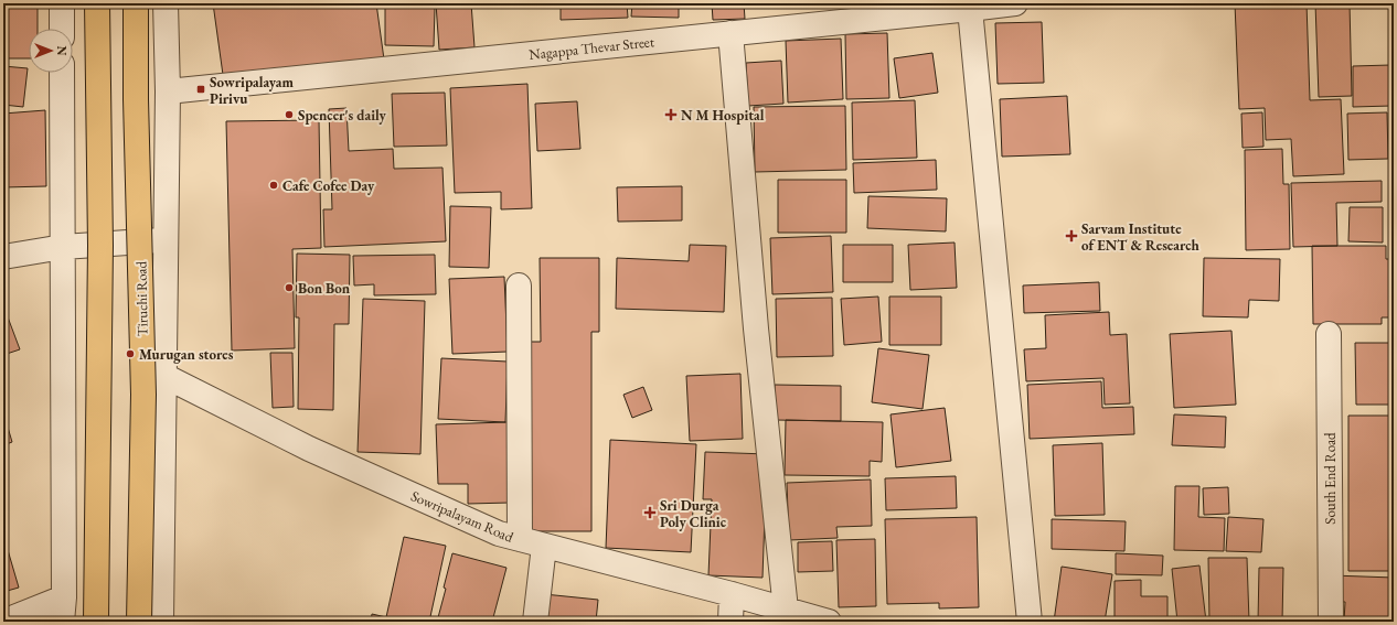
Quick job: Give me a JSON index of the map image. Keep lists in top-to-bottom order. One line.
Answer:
{"streets":{"highway":["Tiruchi Road"],"street":["Nagappa Thevar Street","South End Road","Sowripalayam Road"]},"places":{"transit":["Sowripalayam Pirivu"],"other":["Spencer's daily","Cafe Cofee Day","Bon Bon","Murugan stores"],"health":["N M Hospital","Sarvam Institute of ENT & Research","Sri Durga Poly Clinic"]},"north":"right"}
